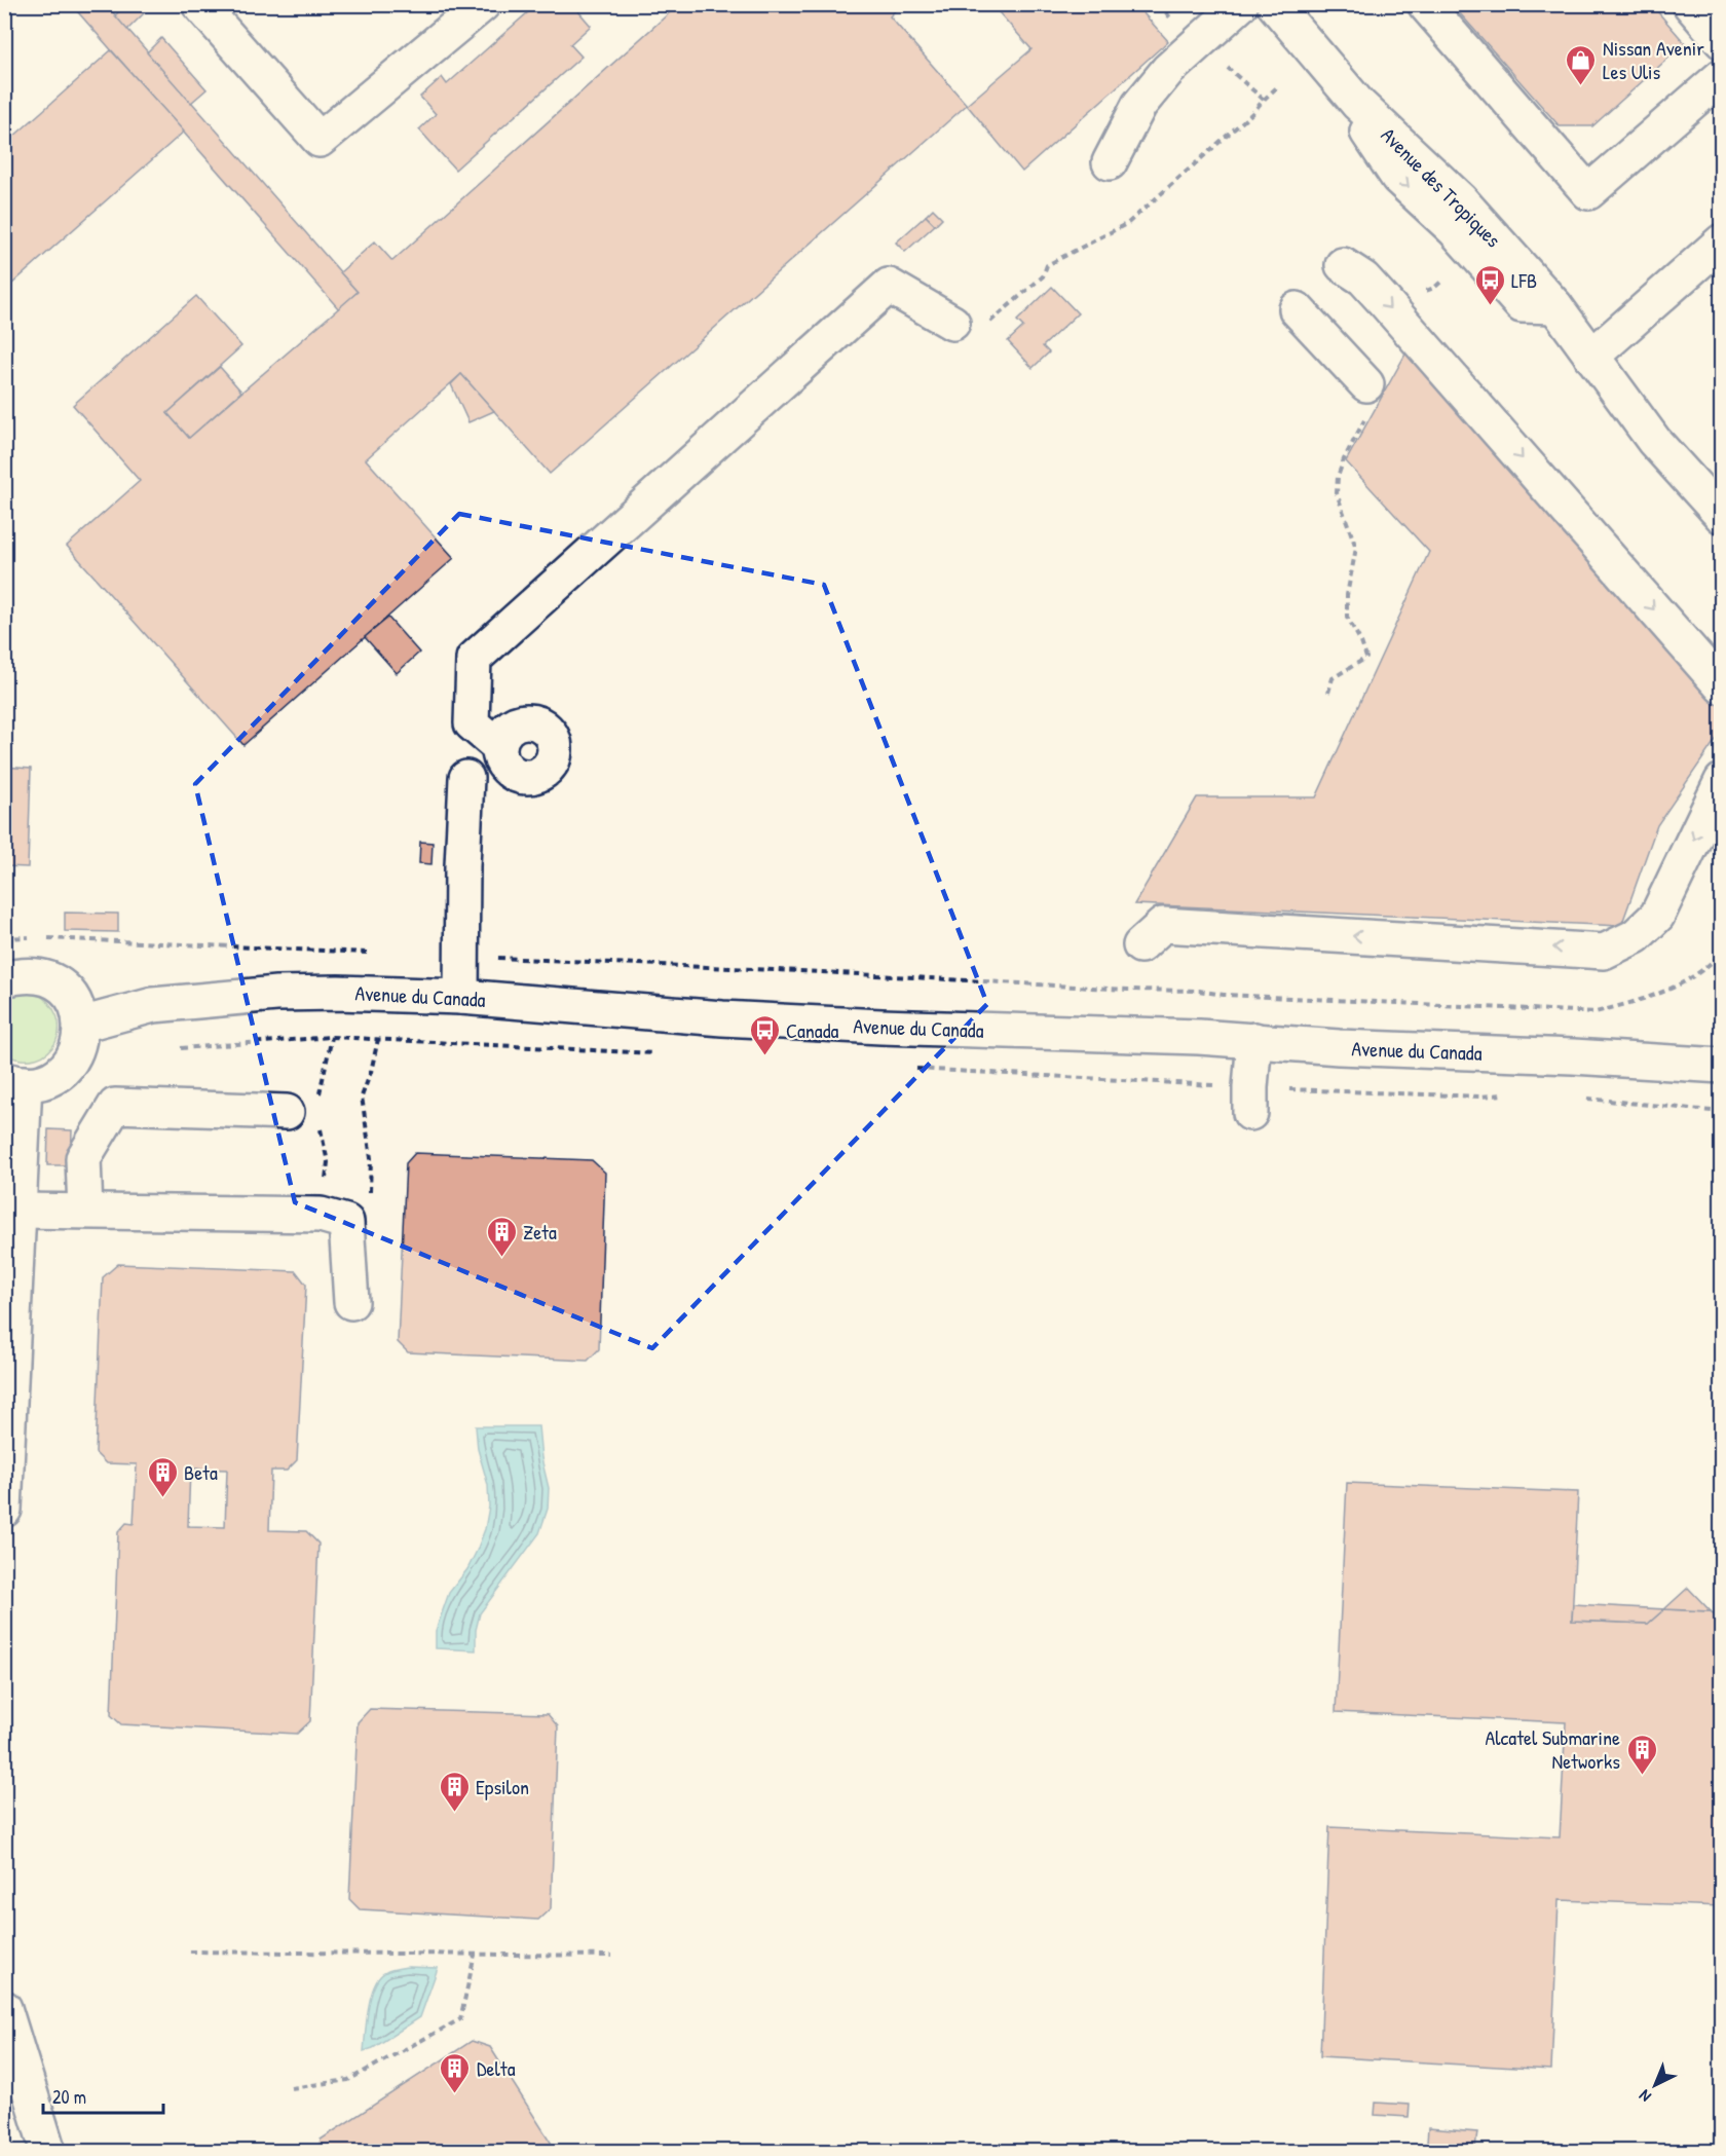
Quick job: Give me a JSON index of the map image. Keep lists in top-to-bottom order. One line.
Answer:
{"streets":{"street":["Avenue des Tropiques","Avenue du Canada"]},"places":{"shop":["Nissan Avenir Les Ulis"],"bus stop":["LFB","Canada"],"building":["Zeta","Beta","Alcatel Submarine Networks","Epsilon","Delta"]},"scale_bar":"20 m","north":"bottom left"}
